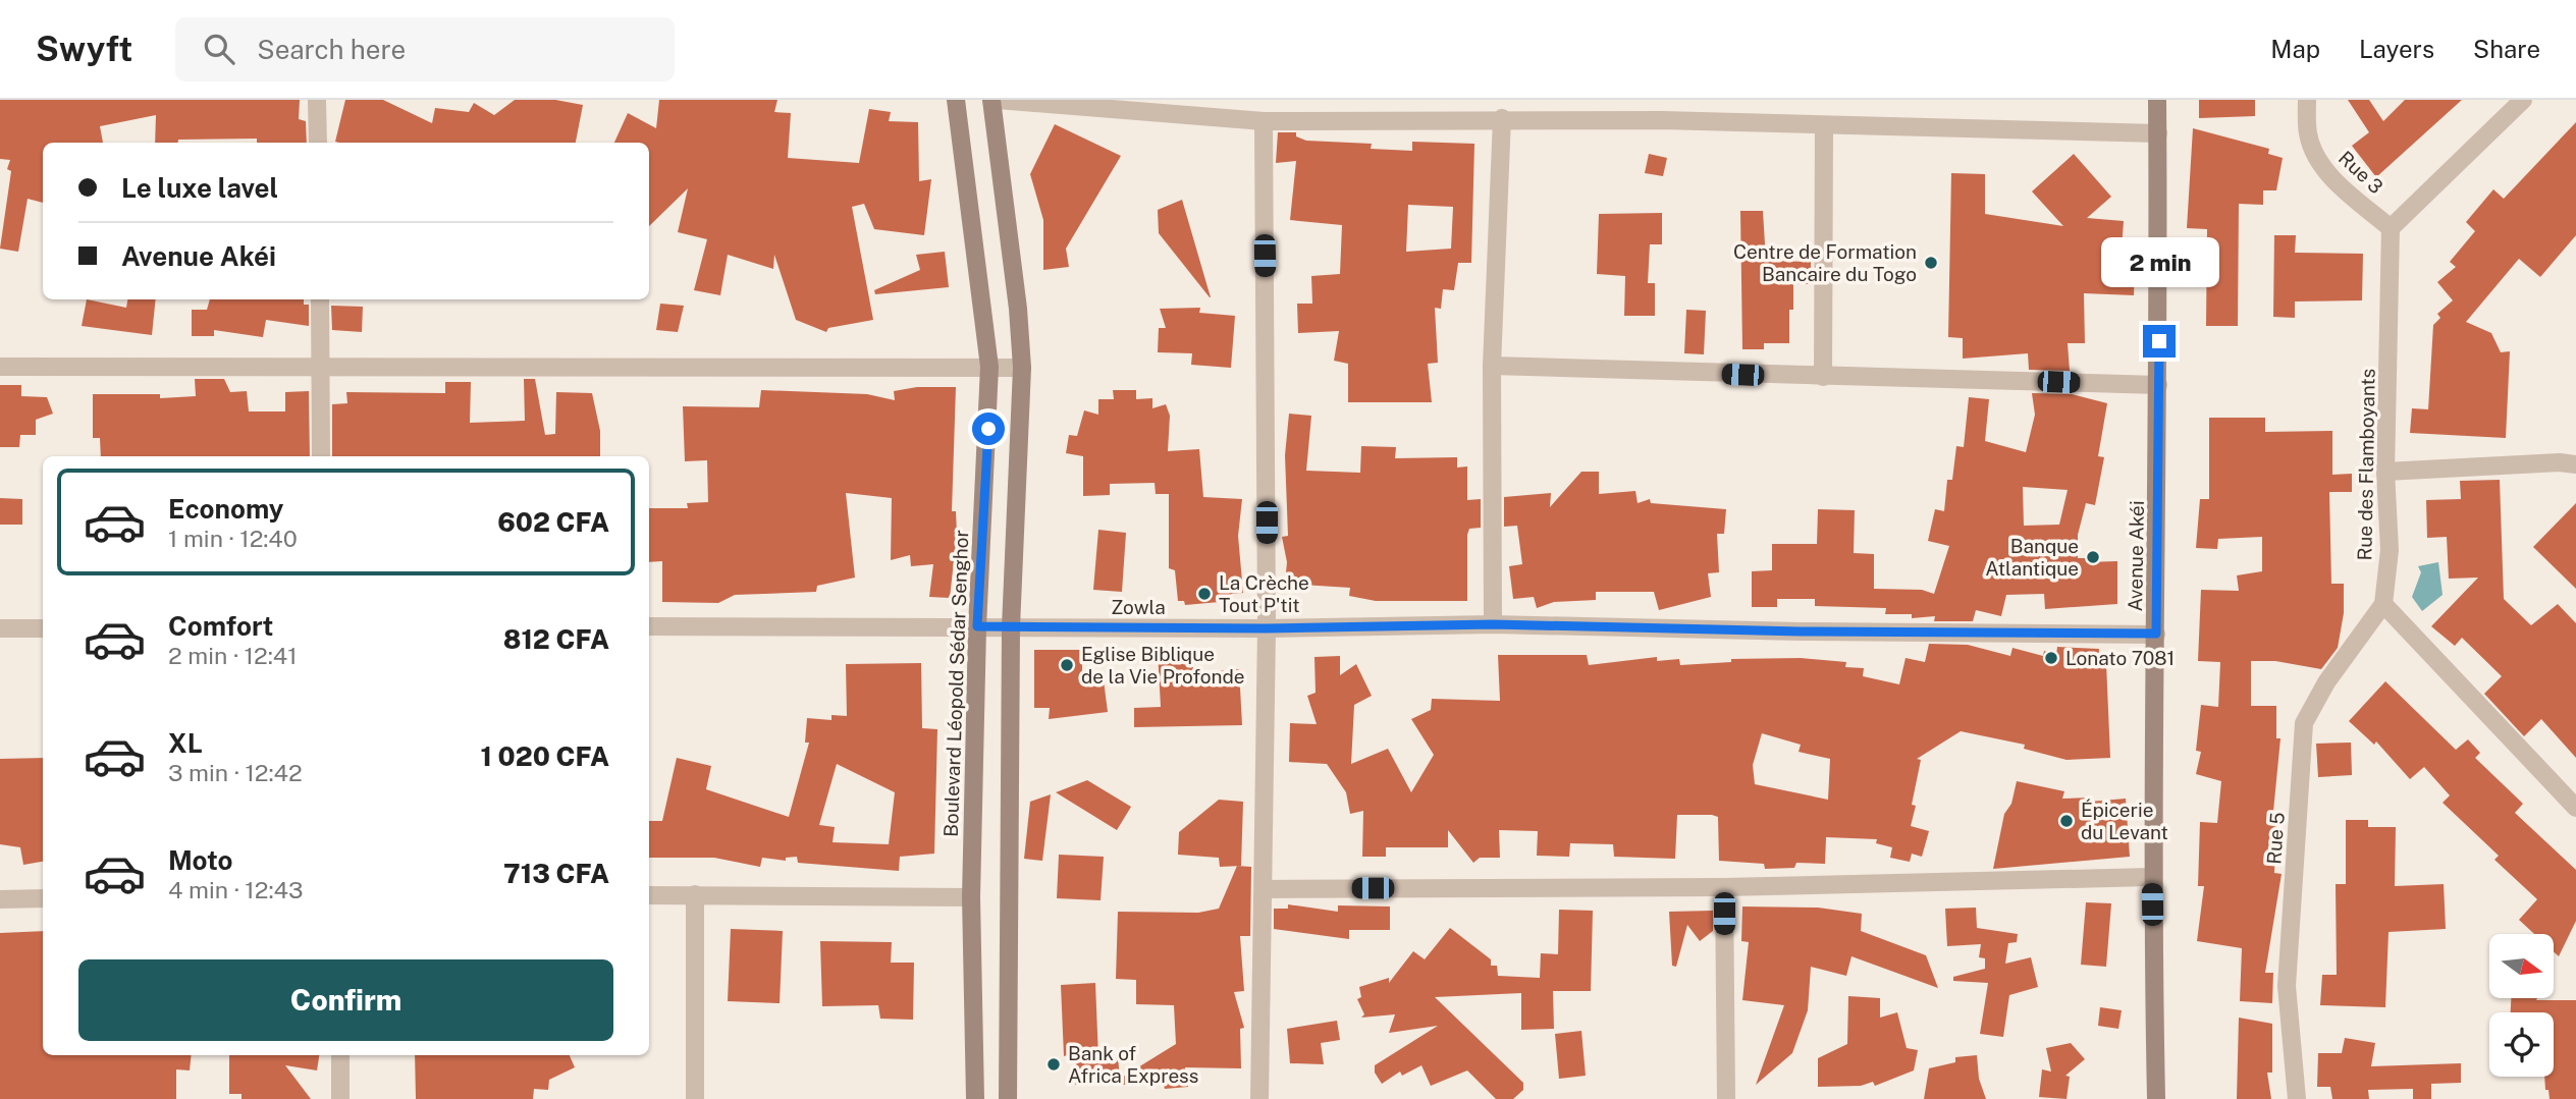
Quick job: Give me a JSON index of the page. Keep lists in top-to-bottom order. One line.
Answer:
{"streets":{"main road":["Avenue Akéi","Boulevard Léopold Sédar Senghor"],"street":["Rue 3","Rue des Flamboyants","Zowla","Rue 5"]},"crossings":[["Rue 3","Rue des Flamboyants"],["Rue des Flamboyants","Rue 5"],["Avenue Akéi","Zowla"],["Zowla","Boulevard Léopold Sédar Senghor"]],"places":["Centre de Formation Bancaire du Togo","Banque Atlantique","La Crèche Tout P'tit","Lonato 7081","Eglise Biblique de la Vie Profonde","Épicerie du Levant","Bank of Africa Express"],"north":"right","page":{"header":"Swyft","search":"Search here","nav":["Map","Layers","Share"],"banner":["Le luxe lavel","Avenue Akéi"],"bubble":"2 min","list":[{"name":"Economy","note":"1 min · 12:40","value":"602 CFA"},{"name":"Comfort","note":"2 min · 12:41","value":"812 CFA"},{"name":"XL","note":"3 min · 12:42","value":"1 020 CFA"},{"name":"Moto","note":"4 min · 12:43","value":"713 CFA"}],"buttons":"Confirm"}}
